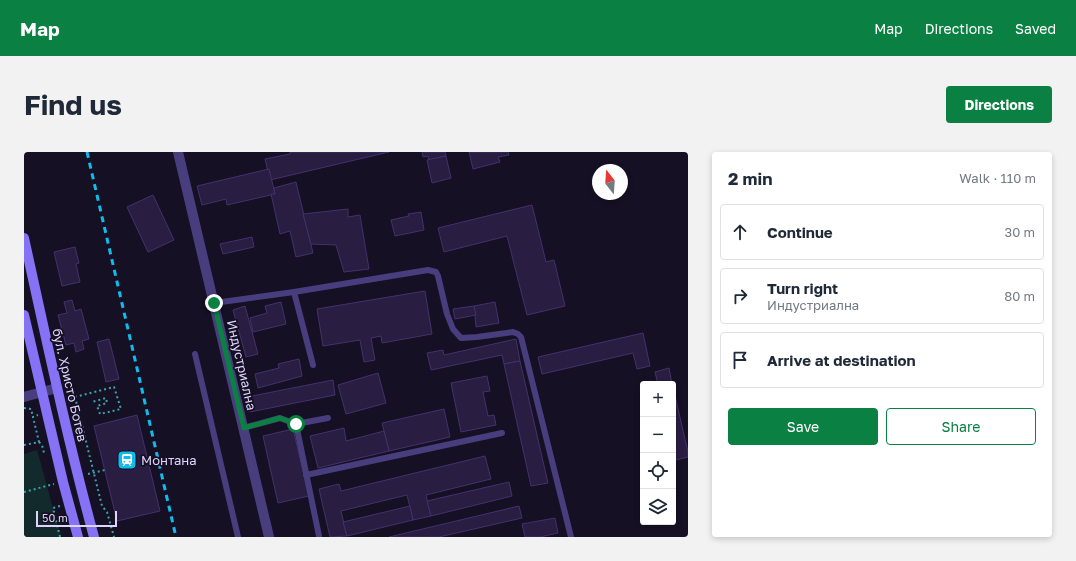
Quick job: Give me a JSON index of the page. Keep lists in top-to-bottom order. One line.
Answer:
{"streets":{"main road":["бул. Христо Ботев"],"street":["Индустриална"]},"places":{"station":["Монтана"]},"scale_bar":"50 m","north":"top","page":{"header":"Map","nav":["Map","Directions","Saved"],"buttons":["Directions",["Save","Share"]],"title":"Find us","heading":["2 min","Walk · 110 m"],"list":[["Continue","30 m"],["Turn right","Индустриална","80 m"],"Arrive at destination"],"map_buttons":["+","−"],"scale":"50 m"}}
